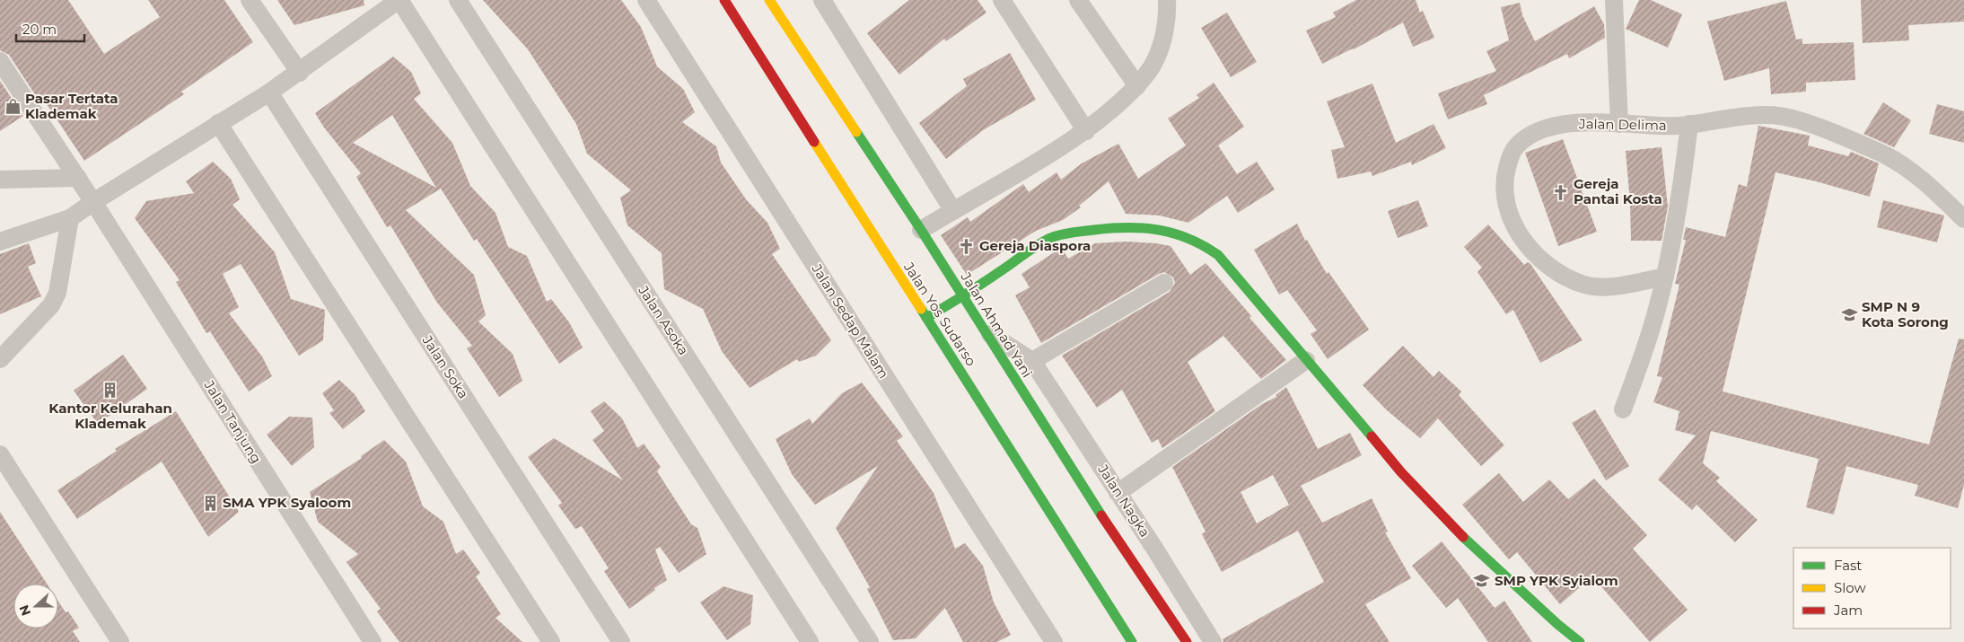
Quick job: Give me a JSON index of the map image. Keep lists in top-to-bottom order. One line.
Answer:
{"streets":{"main road":["Jalan Yos Sudarso","Jalan Ahmad Yani"],"street":["Jalan Delima","Jalan Asoka","Jalan Sedap Malam","Jalan Soka","Jalan Tanjung","Jalan Nagka"]},"places":{"shop":["Pasar Tertata Klademak"],"church":["Gereja Pantai Kosta","Gereja Diaspora"],"school or university":["SMP N 9 Kota Sorong","SMP YPK Syialom"],"building":["Kantor Kelurahan Klademak","SMA YPK Syaloom"]},"legend":["Fast","Slow","Jam"],"scale_bar":"20 m","north":"left"}
